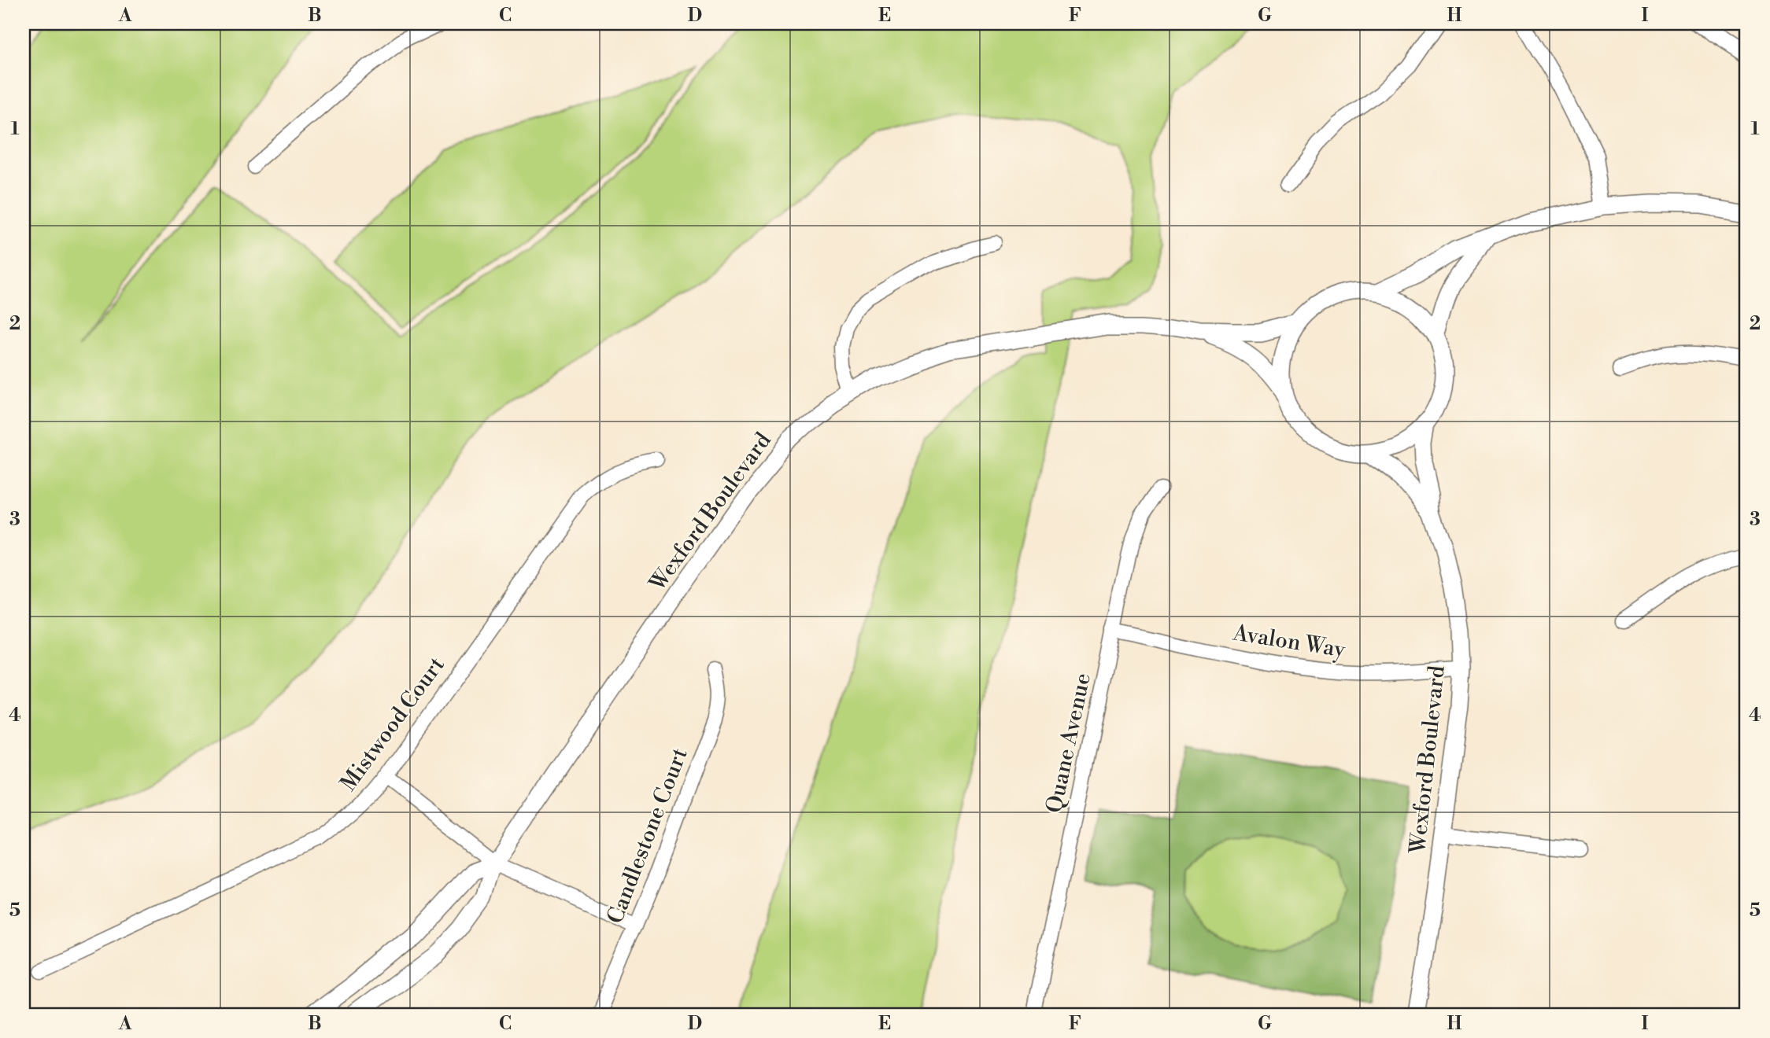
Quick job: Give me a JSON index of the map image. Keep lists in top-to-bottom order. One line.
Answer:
{"streets":{"street":["Wexford Boulevard","Avalon Way","Mistwood Court","Quane Avenue","Candlestone Court"]},"crossings":[["Wexford Boulevard","Avalon Way"],["Avalon Way","Quane Avenue"]],"grid":{"columns":["A","B","C","D","E","F","G","H","I"],"rows":["1","2","3","4","5"]}}
